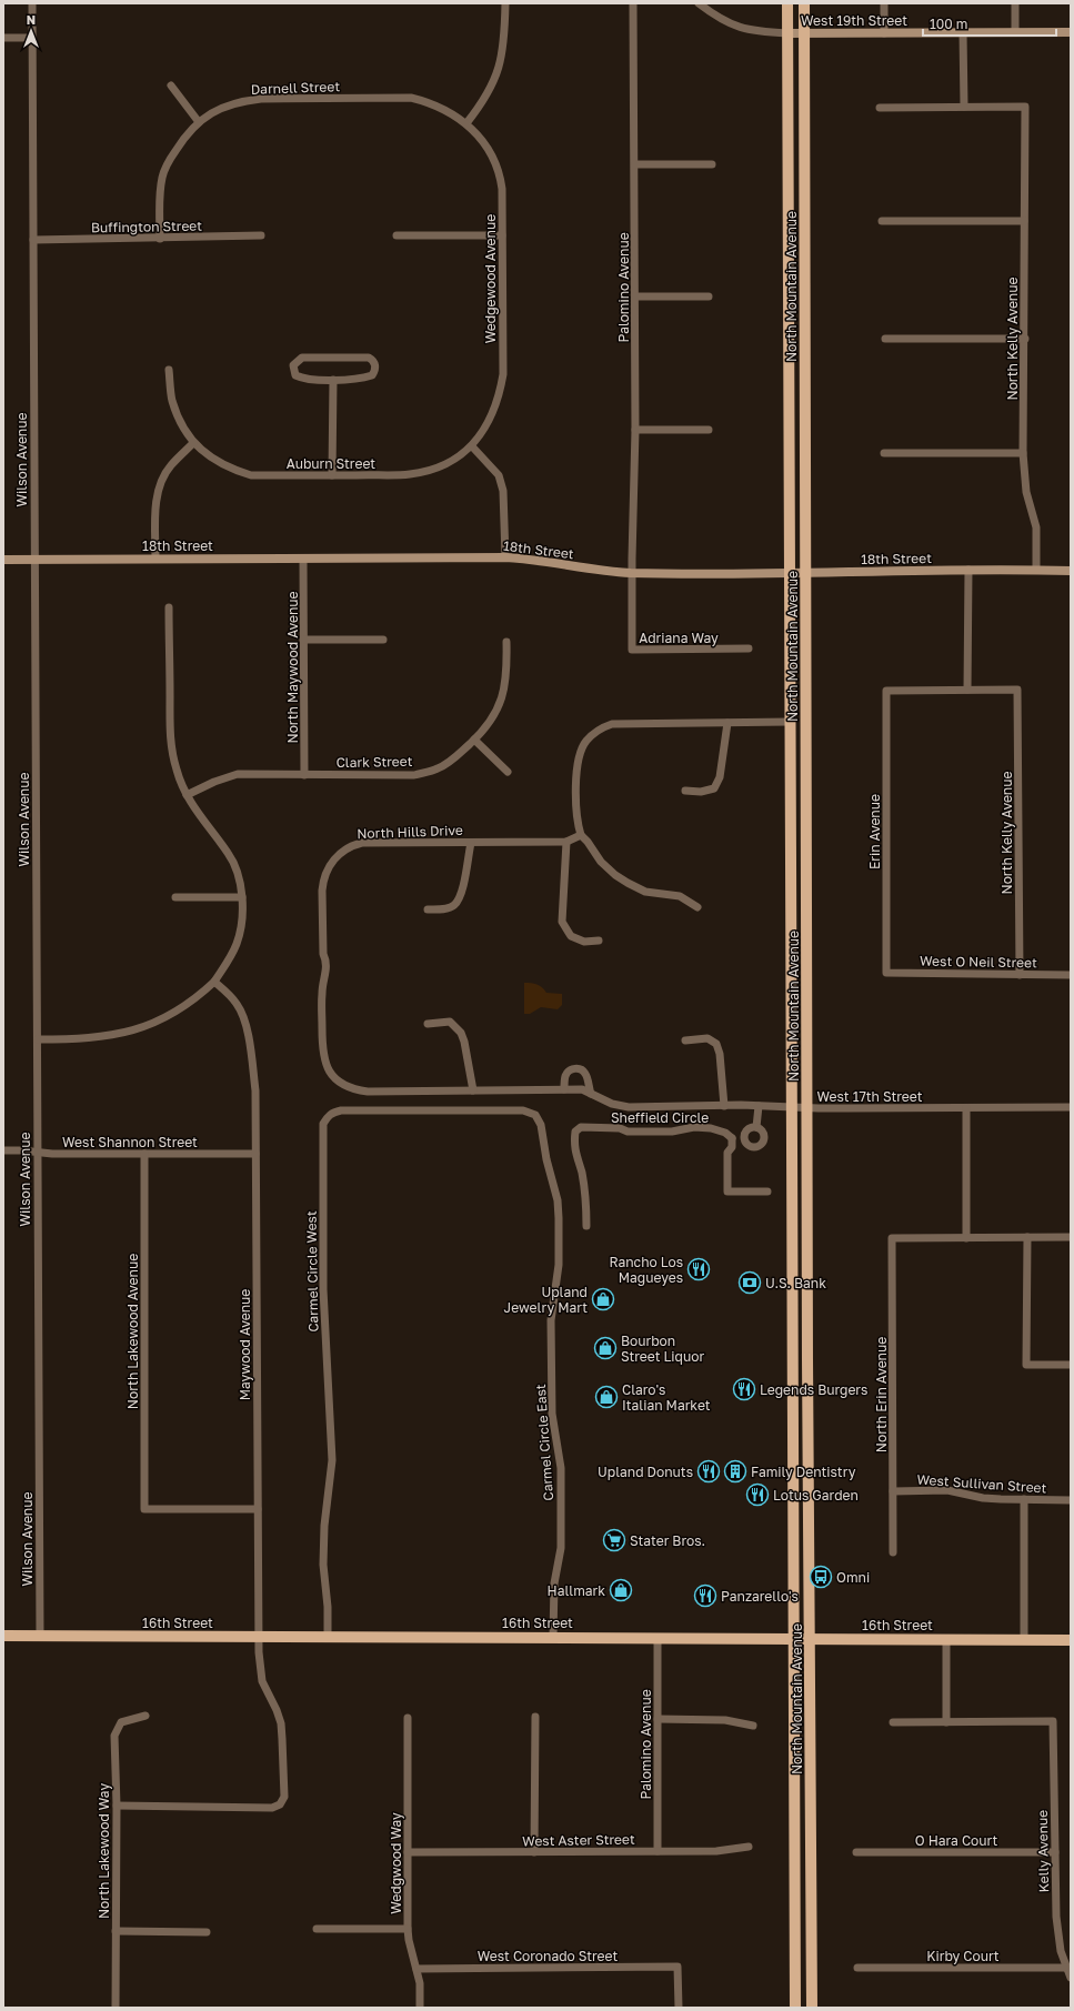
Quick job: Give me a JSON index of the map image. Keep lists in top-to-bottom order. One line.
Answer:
{"streets":{"main road":["West 19th Street","North Mountain Avenue","18th Street","16th Street"],"street":["Darnell Street","Buffington Street","Wedgewood Avenue","Palomino Avenue","North Kelly Avenue","Wilson Avenue","Auburn Street","Adriana Way","North Maywood Avenue","Clark Street","North Hills Drive","Erin Avenue","West O Neil Street","West 17th Street","Sheffield Circle","West Shannon Street","Carmel Circle West","North Lakewood Avenue","Maywood Avenue","North Erin Avenue","Carmel Circle East","West Sullivan Street","West Aster Street","O Hara Court","North Lakewood Way","Kelly Avenue","Wedgwood Way","West Coronado Street","Kirby Court"]},"crossings":[["West 19th Street","North Mountain Avenue"],["Darnell Street","Buffington Street"],["Darnell Street","Wedgewood Avenue"],["Buffington Street","Wilson Avenue"],["Wedgewood Avenue","Auburn Street"],["North Mountain Avenue","18th Street"],["North Mountain Avenue","West 17th Street"],["North Mountain Avenue","16th Street"],["Palomino Avenue","18th Street"],["Palomino Avenue","Adriana Way"],["Palomino Avenue","16th Street"],["Palomino Avenue","West Aster Street"],["North Kelly Avenue","18th Street"],["North Kelly Avenue","Erin Avenue"],["North Kelly Avenue","West O Neil Street"],["Wilson Avenue","18th Street"],["Wilson Avenue","West Shannon Street"],["Wilson Avenue","16th Street"],["18th Street","Adriana Way"],["18th Street","North Maywood Avenue"],["North Maywood Avenue","Clark Street"],["North Hills Drive","West 17th Street"],["Erin Avenue","West O Neil Street"],["West Shannon Street","North Lakewood Avenue"],["West Shannon Street","Maywood Avenue"],["Carmel Circle West","Carmel Circle East"],["Carmel Circle West","16th Street"],["North Lakewood Avenue","Maywood Avenue"],["Maywood Avenue","16th Street"],["Maywood Avenue","North Lakewood Way"],["North Erin Avenue","West Sullivan Street"],["Carmel Circle East","16th Street"],["West Aster Street","Wedgwood Way"],["O Hara Court","Kelly Avenue"],["Kelly Avenue","Kirby Court"],["Wedgwood Way","West Coronado Street"]],"places":{"restaurant":["Rancho Los Magueyes","Legends Burgers","Upland Donuts","Lotus Garden","Panzarello's"],"bank":["U.S. Bank"],"shop":["Upland Jewelry Mart","Bourbon Street Liquor","Claro's Italian Market","Hallmark"],"building":["Family Dentistry"],"supermarket":["Stater Bros."],"bus stop":["Omni"]},"scale_bar":"100 m","north":"top"}
